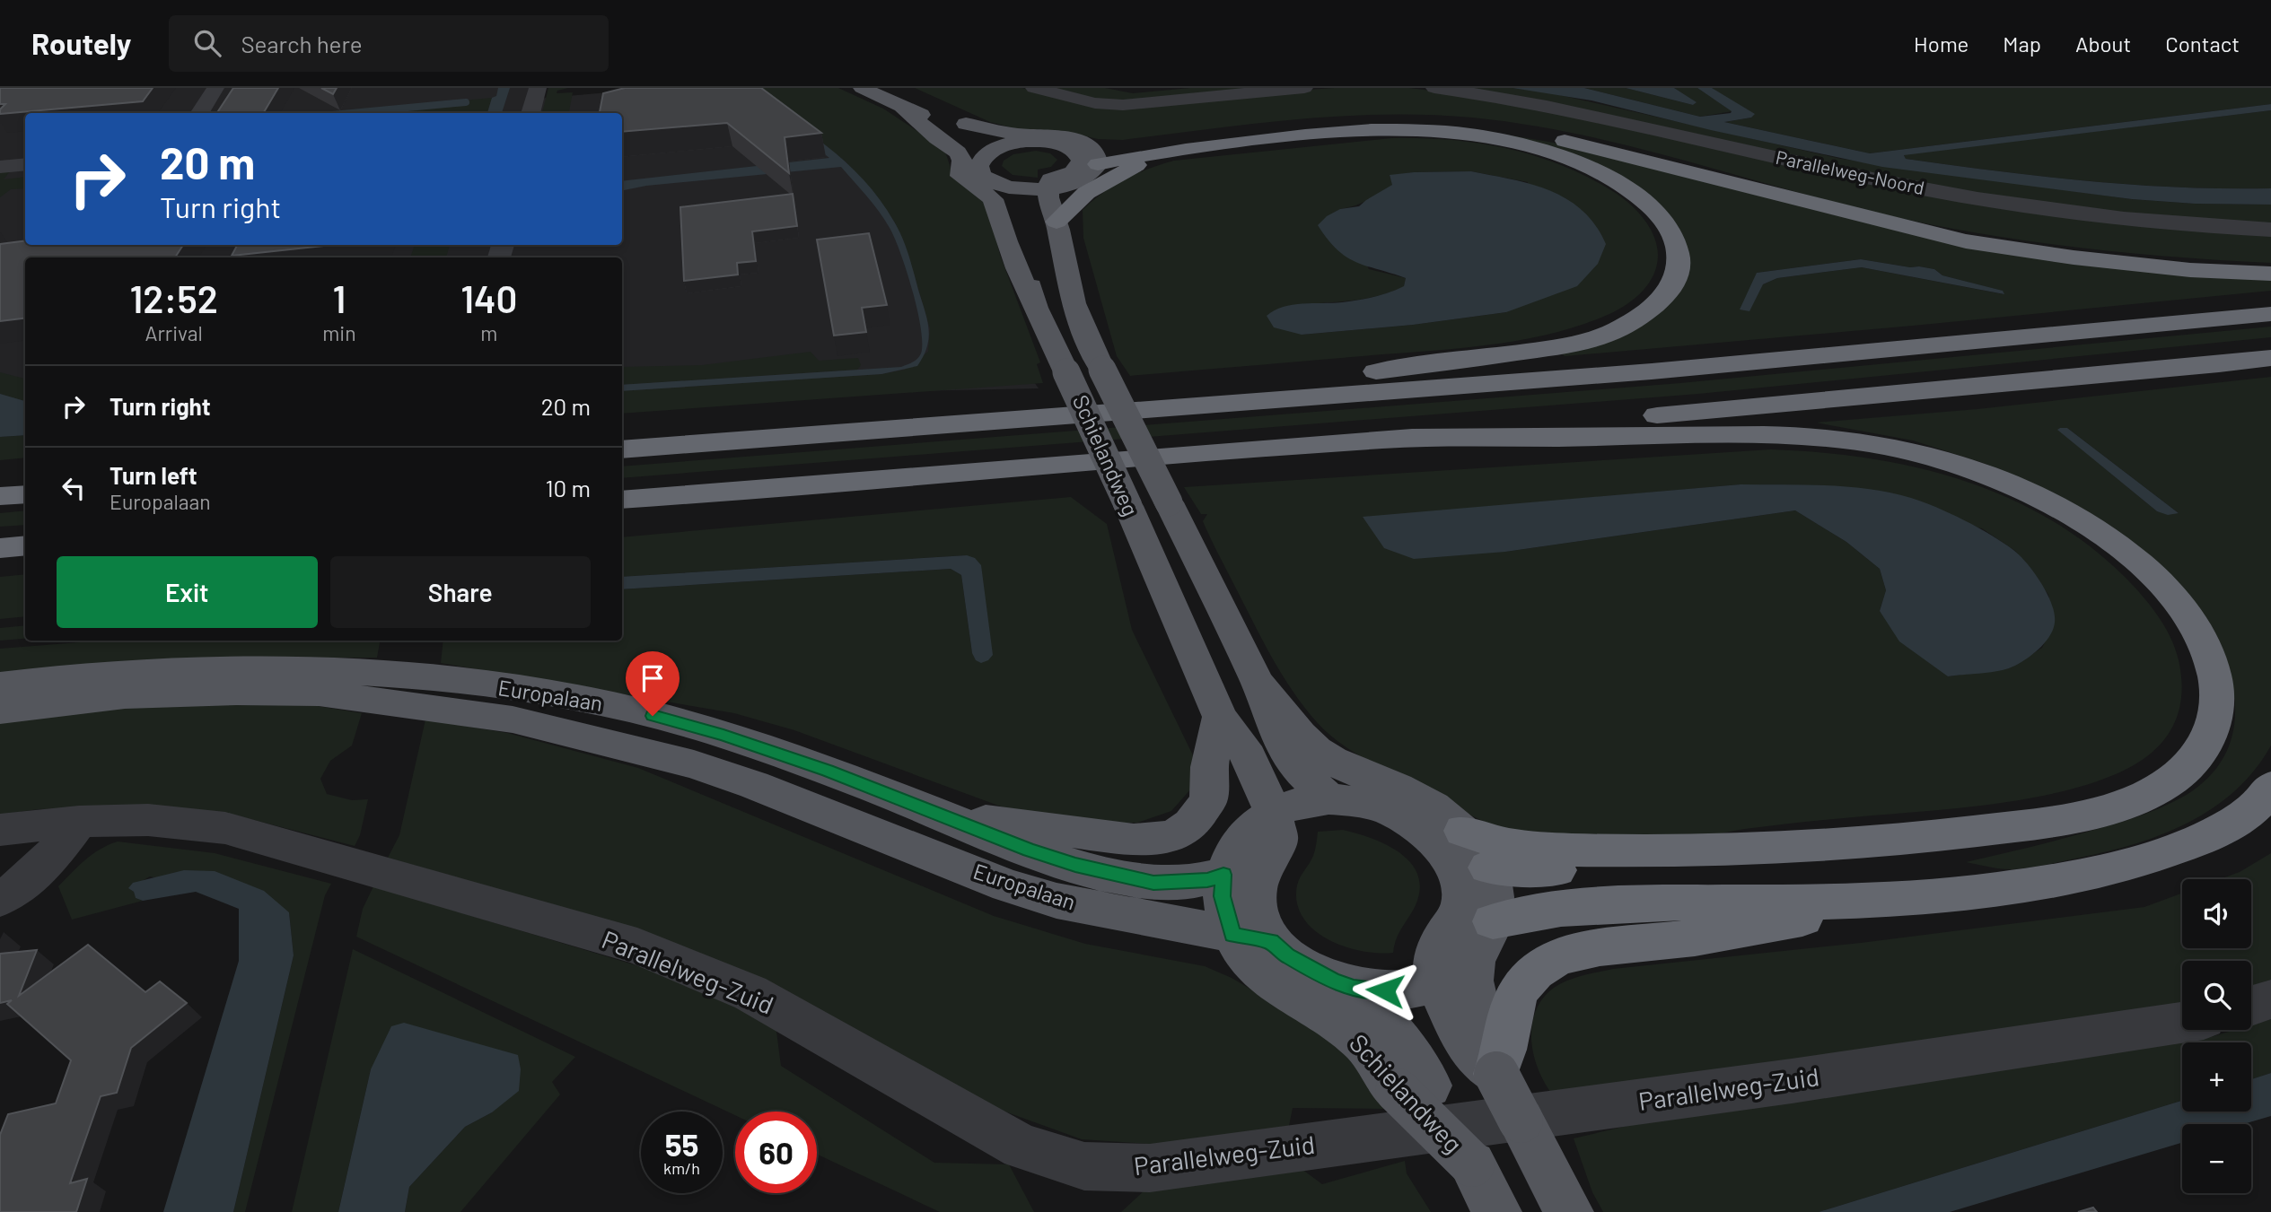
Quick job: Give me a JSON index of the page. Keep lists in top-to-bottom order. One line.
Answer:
{"streets":{"main road":["Schielandweg","Europalaan"],"street":["Parallelweg-Noord","Parallelweg-Zuid"]},"crossings":[["Schielandweg","Europalaan"]],"page":{"header":"Routely","search":"Search here","nav":["Home","Map","About","Contact"],"turn":["20 m","Turn right"],"eta":["12:52","Arrival","1","min","140","m"],"list":[{"name":"Turn right","value":"20 m"},{"name":"Turn left","note":"Europalaan","value":"10 m"}],"buttons":["Exit","Share"],"map_buttons":["+","−"],"speed":"55 km/h","limit":"60"}}
